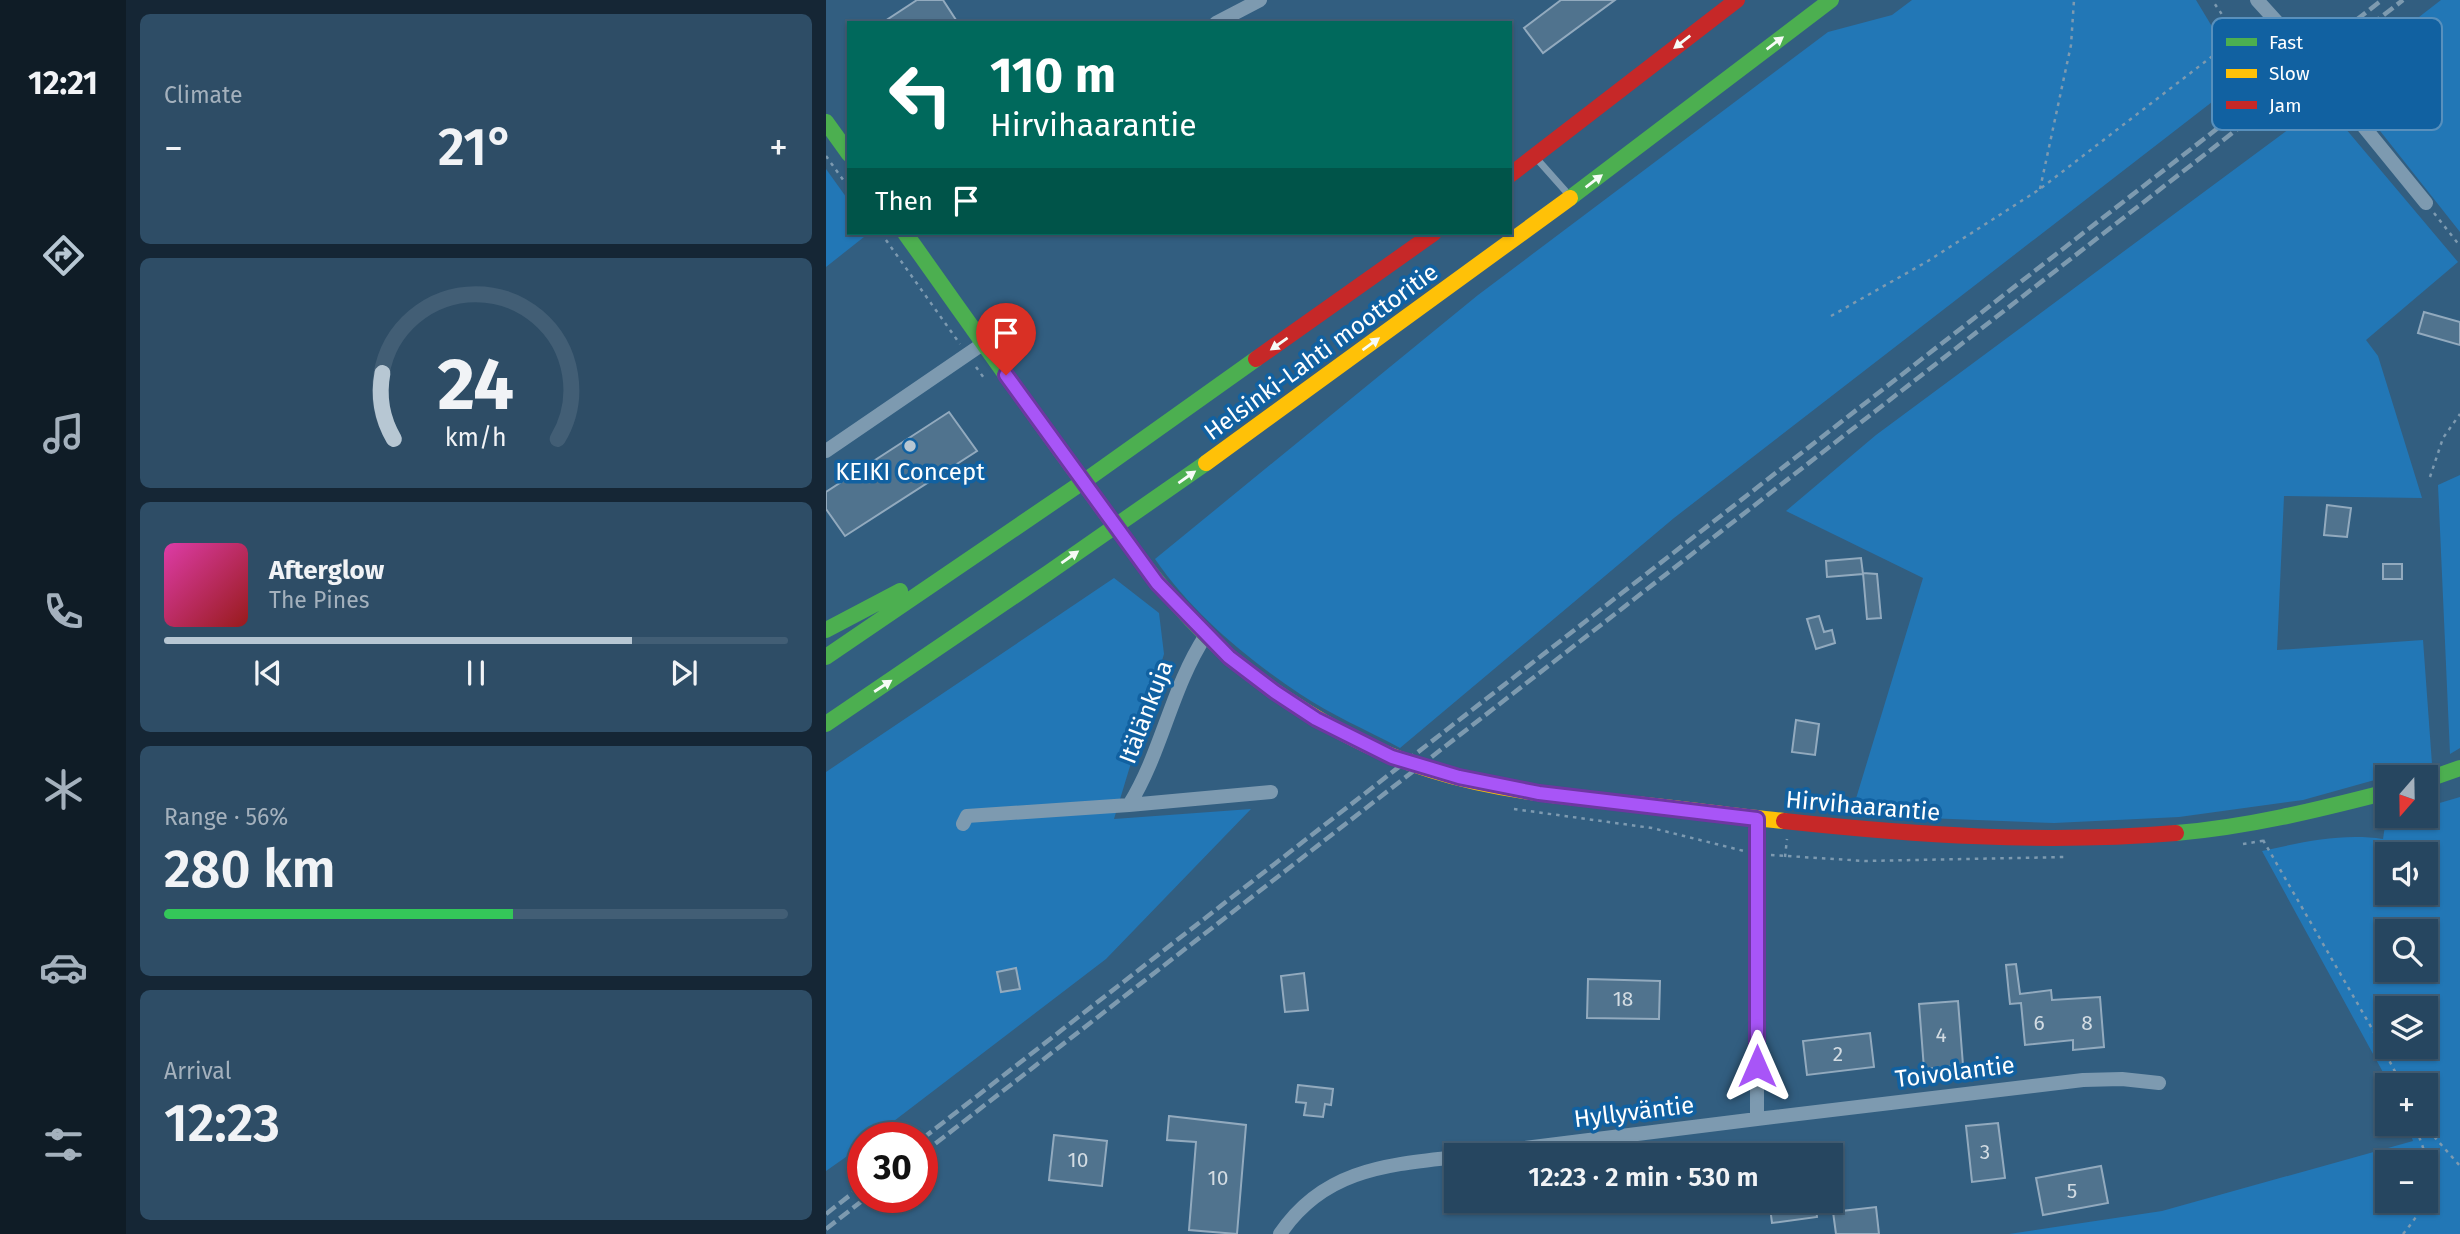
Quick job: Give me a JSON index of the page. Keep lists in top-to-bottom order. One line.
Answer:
{"streets":{"main road":["Helsinki-Lahti moottoritie","Hirvihaarantie"],"street":["Itälänkuja","Toivolantie","Hyllyväntie"]},"crossings":[["Itälänkuja","Hirvihaarantie"],["Toivolantie","Hyllyväntie"]],"places":["KEIKI Concept"],"house_numbers":["18","6","8","4","2","3","10","10","5"],"legend":["Fast","Slow","Jam"],"north":"bottom","page":{"tabs":"12:21","tile":["Climate",["Range · 56%","280 km"],["Arrival","12:23"]],"turn":["110 m","Hirvihaarantie"],"heat":["−","21°","+"],"then":"Then","song":["Afterglow","The Pines"],"map_buttons":["+","−"],"limit":"30","trip":"12:23 · 2 min · 530 m","gauge":["24","km/h"]}}
